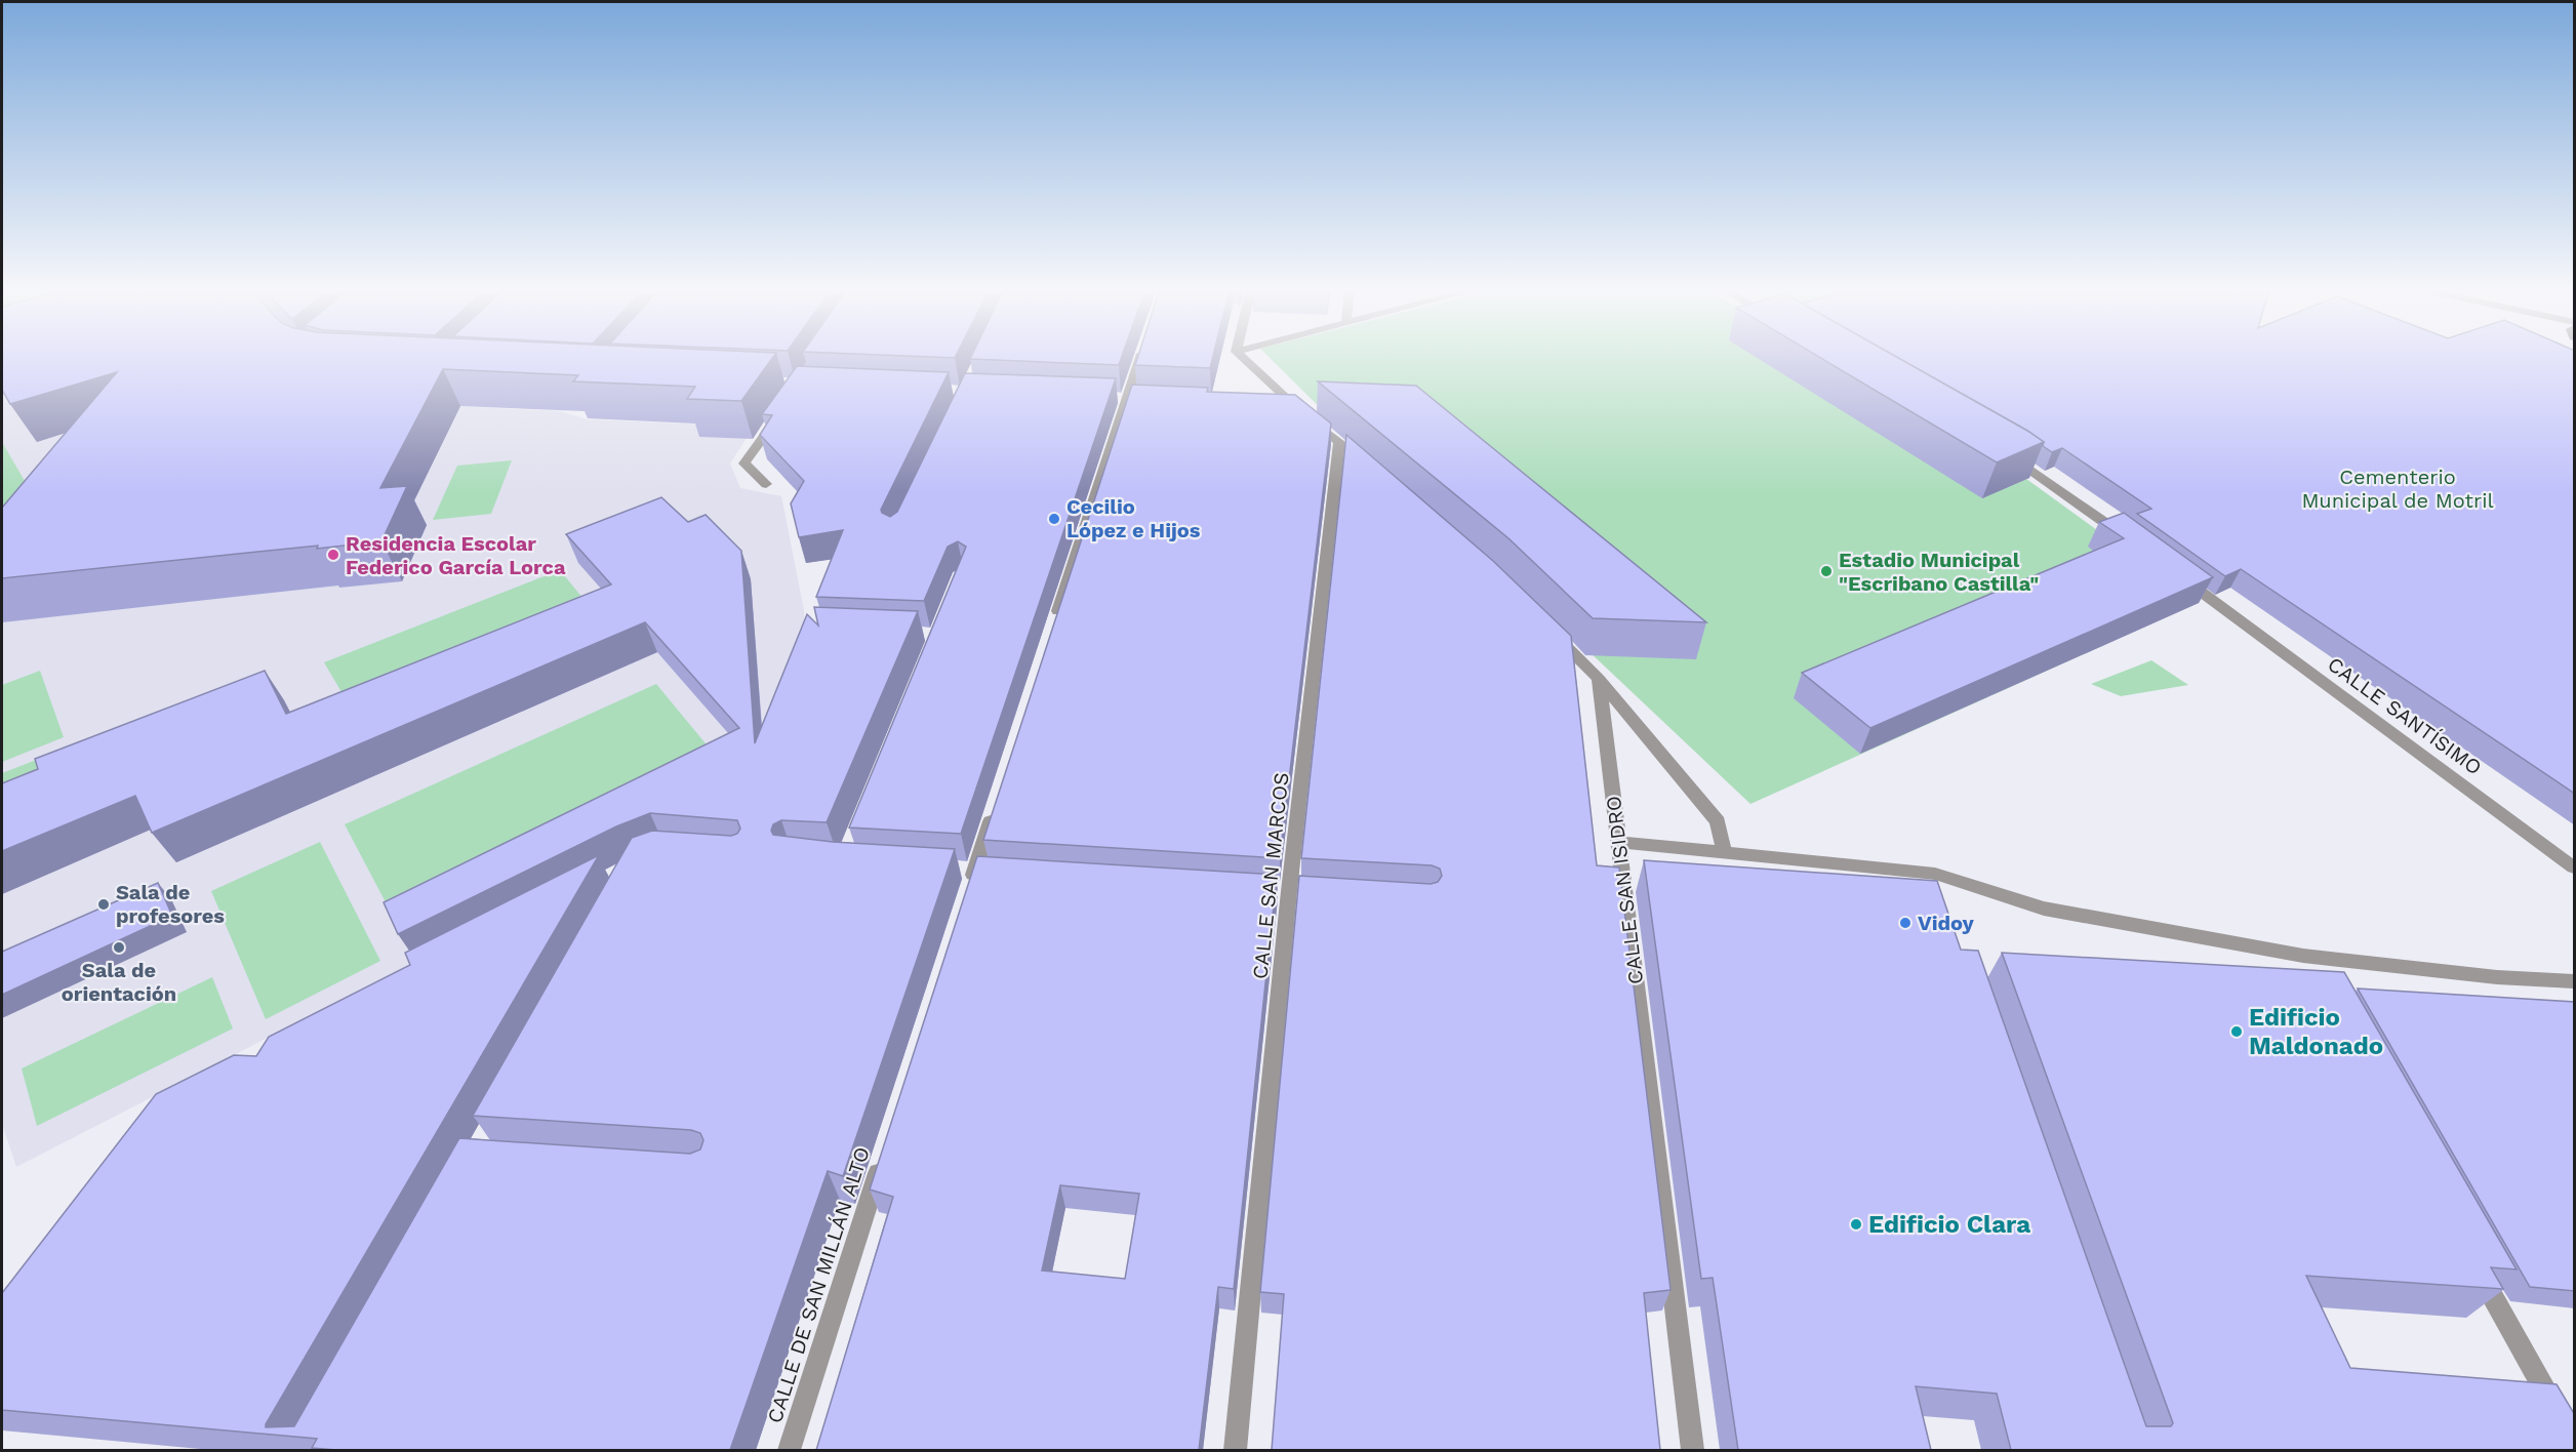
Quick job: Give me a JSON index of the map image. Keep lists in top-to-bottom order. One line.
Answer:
{"streets":{"street":["CALLE SANTÍSIMO","CALLE SAN MARCOS","CALLE SAN ISIDRO","CALLE DE SAN MILLÁN ALTO"]},"parks":["Cementerio Municipal de Motril"],"places":["Cecilio López e Hijos","Residencia Escolar Federico García Lorca","Estadio Municipal \"Escribano Castilla\"","Sala de profesores","Vidoy","Sala de orientación","Edificio Maldonado","Edificio Clara"]}
